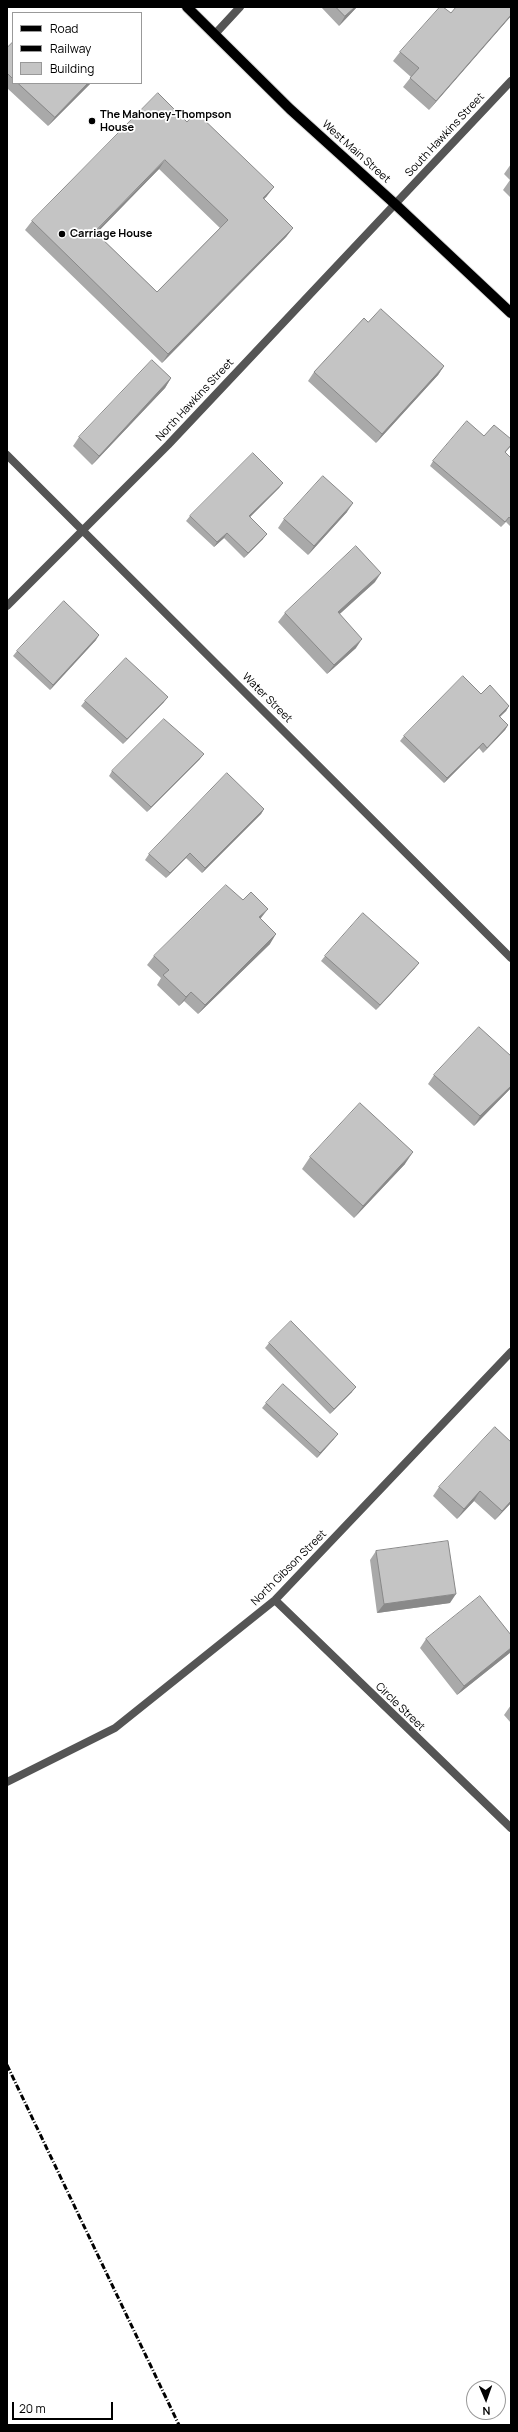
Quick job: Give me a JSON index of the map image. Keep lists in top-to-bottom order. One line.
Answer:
{"streets":{"main road":["West Main Street"],"street":["South Hawkins Street","North Hawkins Street","Water Street","North Gibson Street","Circle Street"]},"crossings":[["South Hawkins Street","West Main Street"],["South Hawkins Street","North Hawkins Street"],["West Main Street","North Hawkins Street"],["North Hawkins Street","Water Street"],["North Gibson Street","Circle Street"]],"places":["The Mahoney-Thompson House","Carriage House"],"legend":["Road","Railway","Building"],"scale_bar":"20 m","north":"bottom"}
